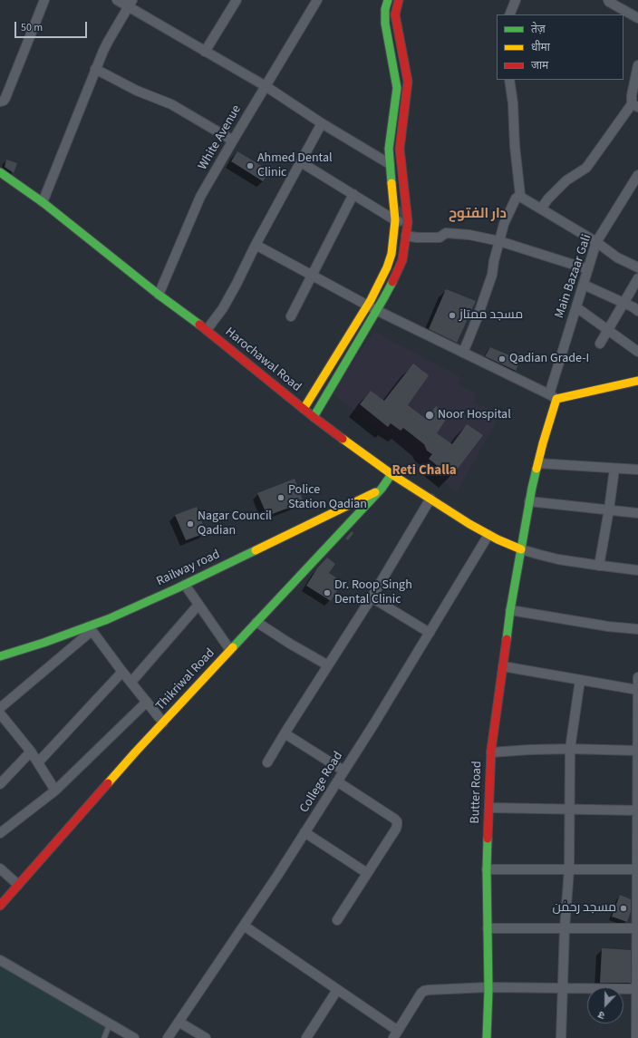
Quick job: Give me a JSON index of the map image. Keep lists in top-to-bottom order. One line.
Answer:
{"streets":{"main road":["Harochawal Road","Railway road","Thikriwal Road","Butter Road"],"street":["White Avenue","Main Bazaar Gali","College Road"]},"crossings":[["White Avenue","Harochawal Road"],["Main Bazaar Gali","Butter Road"],["Harochawal Road","Thikriwal Road"],["Harochawal Road","College Road"],["Harochawal Road","Butter Road"],["Railway road","Thikriwal Road"]],"districts":["دار الفتوح","Reti Challa"],"places":["Ahmed Dental Clinic","مسجد ممتاز","Qadian Grade-I","Noor Hospital","Police Station Qadian","Nagar Council Qadian","Dr. Roop Singh Dental Clinic","مسجد رحمٰن"],"legend":["तेज़","धीमा","जाम"],"scale_bar":"50 m","north":"bottom"}
